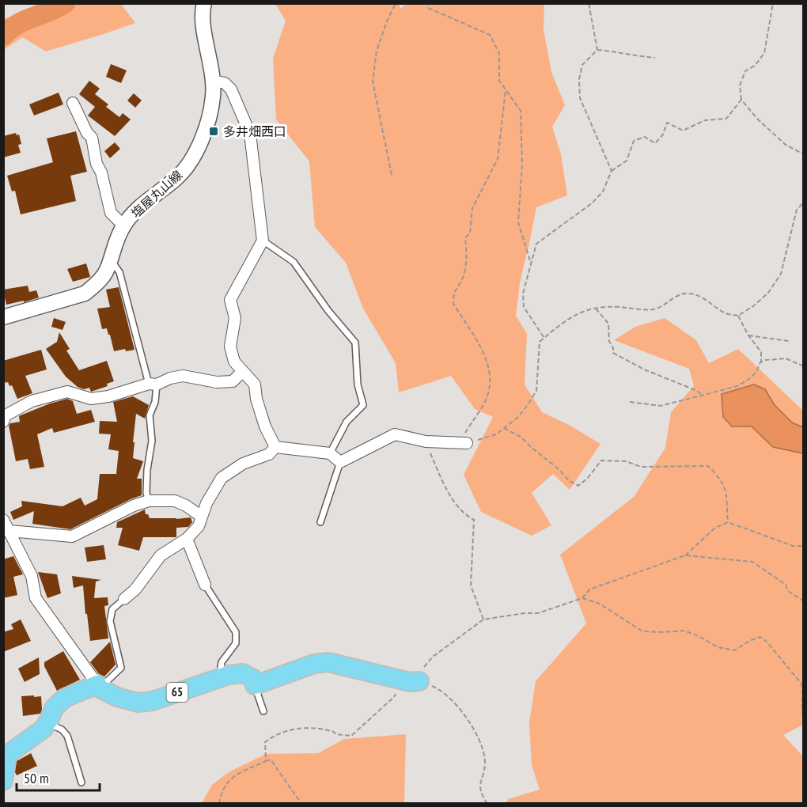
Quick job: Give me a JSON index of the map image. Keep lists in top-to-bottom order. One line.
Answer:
{"streets":{"main road":["65"],"street":["塩屋丸山線"]},"places":{"transit":["多井畑西口"]},"scale_bar":"50 m"}
